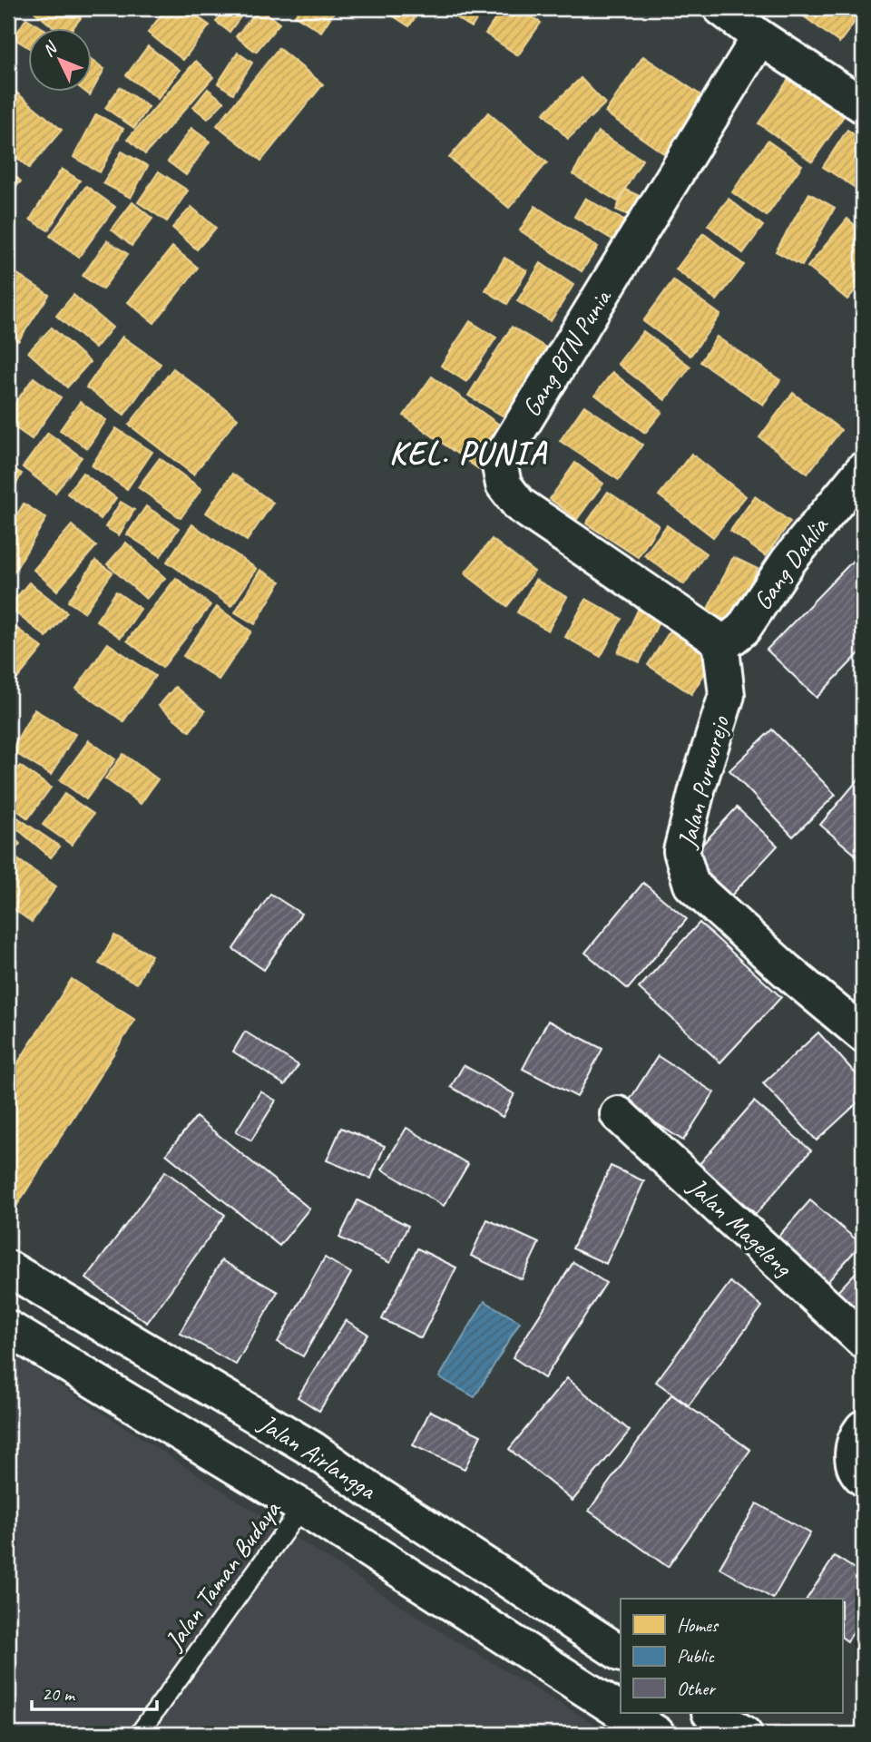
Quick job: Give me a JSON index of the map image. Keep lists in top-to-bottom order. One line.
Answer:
{"streets":{"street":["Gang BTN Punia","Gang Dahlia","Jalan Purworejo","Jalan Mageleng","Jalan Airlangga"],"lane":["Jalan Taman Budaya"]},"crossings":[["Gang BTN Punia","Gang Dahlia"],["Gang BTN Punia","Jalan Purworejo"],["Gang Dahlia","Jalan Purworejo"],["Jalan Airlangga","Jalan Taman Budaya"]],"districts":["KEL. PUNIA"],"legend":["Homes","Public","Other"],"scale_bar":"20 m","north":"top left"}
